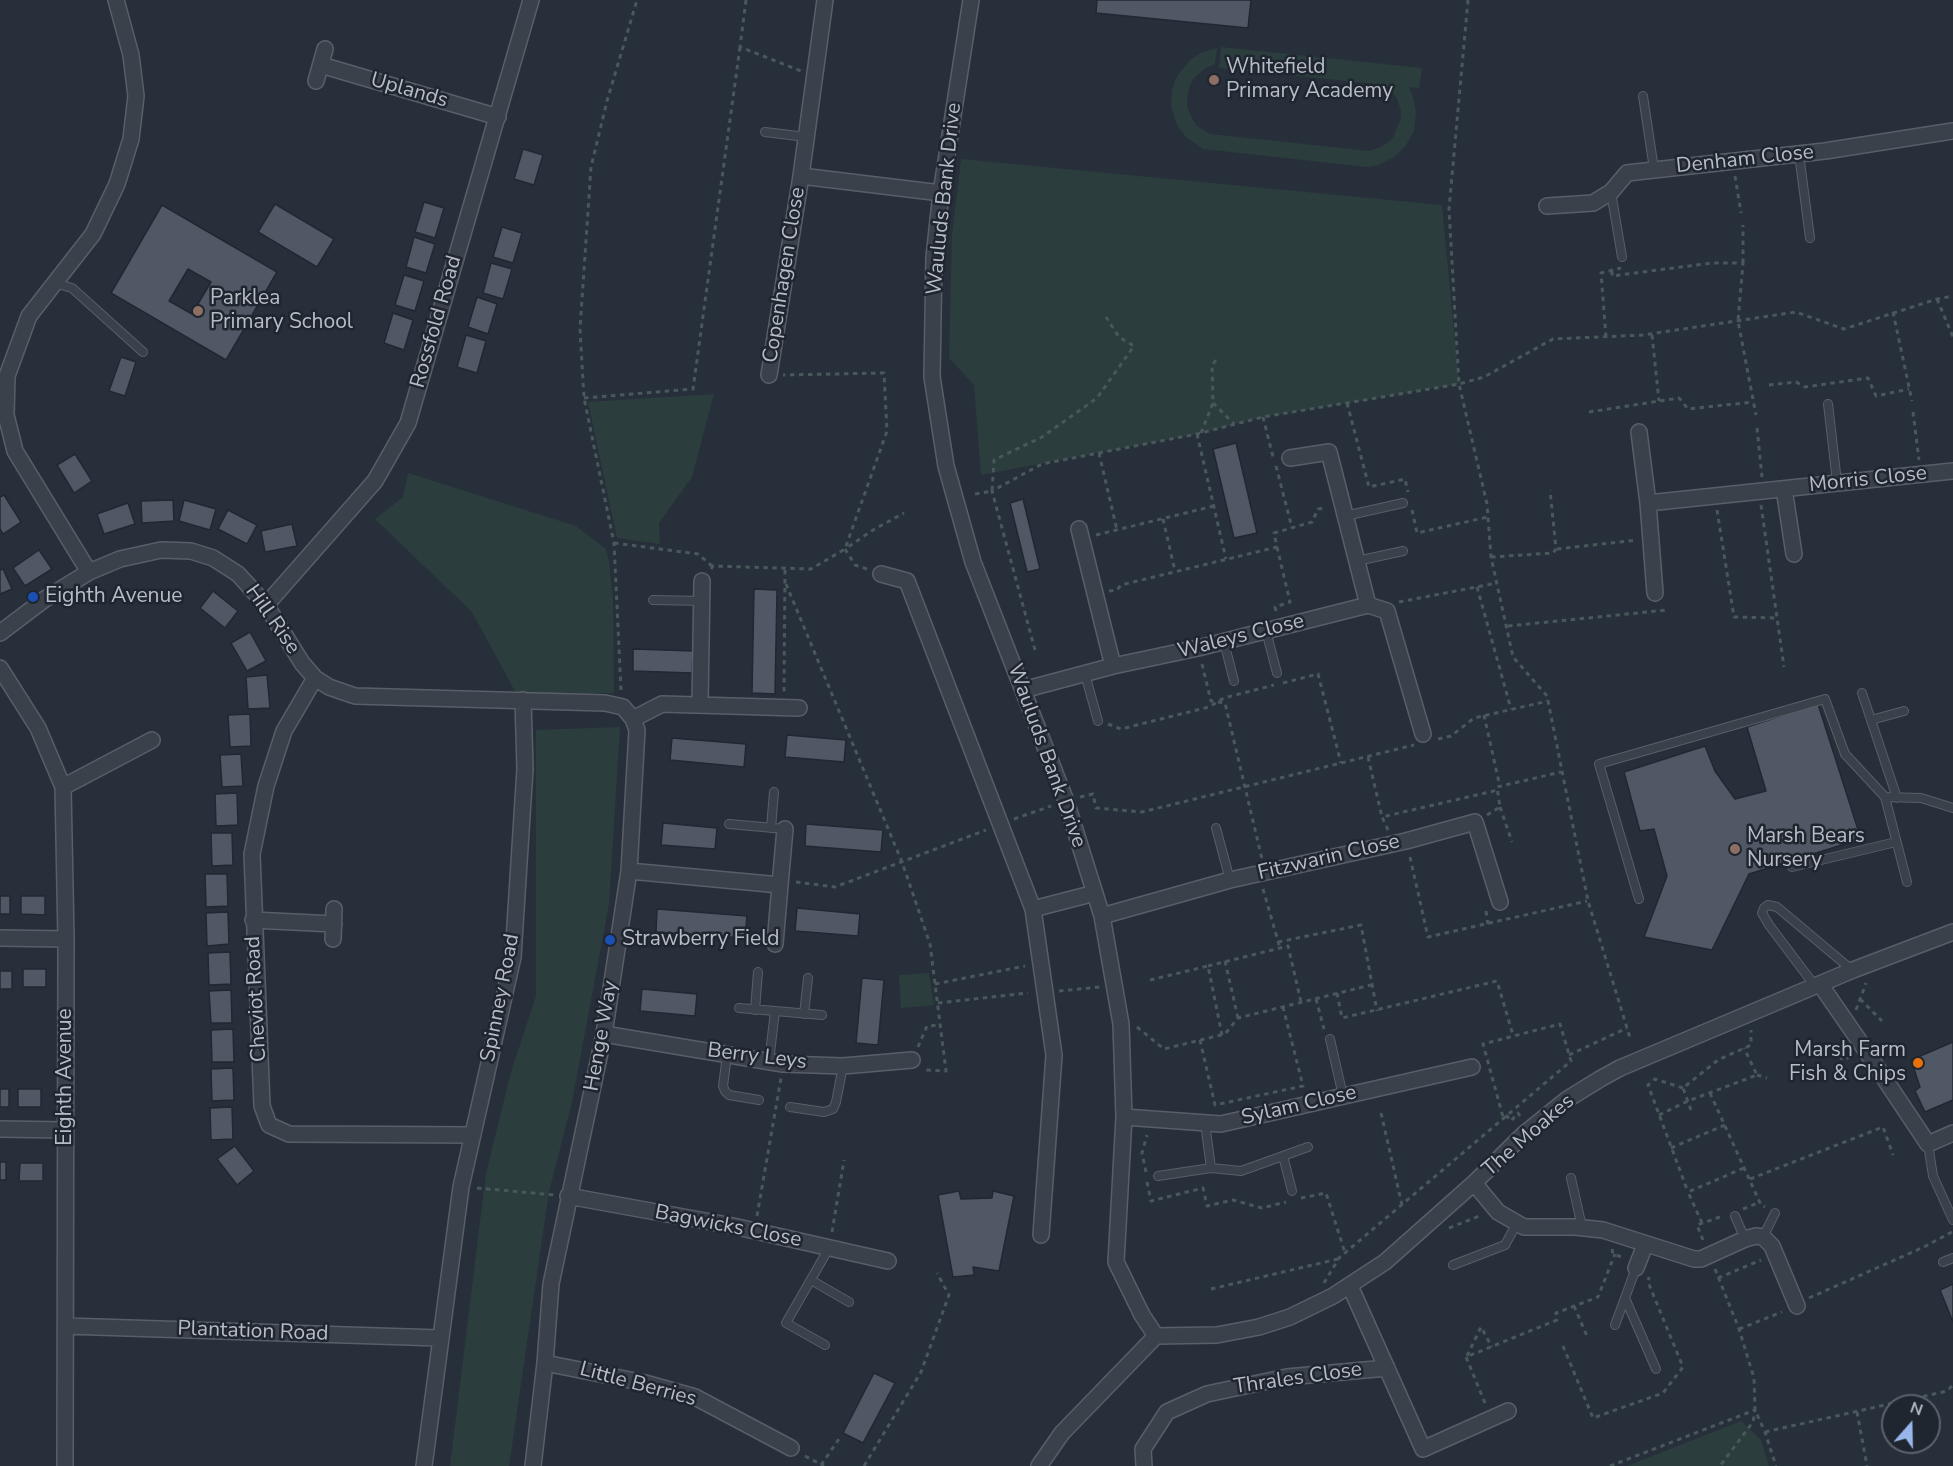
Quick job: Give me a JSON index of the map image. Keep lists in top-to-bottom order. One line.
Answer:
{"streets":{"street":["Uplands","Denham Close","Wauluds Bank Drive","Copenhagen Close","Rossfold Road","Morris Close","Hill Rise","Waleys Close","Fitzwarin Close","Spinney Road","Cheviot Road","Henge Way","Berry Leys","Eighth Avenue","Sylam Close","The Moakes","Bagwicks Close","Plantation Road","Thrales Close","Little Berries"]},"crossings":[["Uplands","Rossfold Road"],["Wauluds Bank Drive","Copenhagen Close"],["Wauluds Bank Drive","Waleys Close"],["Wauluds Bank Drive","Fitzwarin Close"],["Wauluds Bank Drive","Sylam Close"],["Wauluds Bank Drive","The Moakes"],["Rossfold Road","Hill Rise"],["Hill Rise","Cheviot Road"],["Spinney Road","Cheviot Road"],["Spinney Road","Plantation Road"],["Henge Way","Berry Leys"],["Henge Way","Bagwicks Close"],["Henge Way","Little Berries"],["Eighth Avenue","Plantation Road"],["The Moakes","Thrales Close"]],"places":["Whitefield Primary Academy","Parklea Primary School","Eighth Avenue","Marsh Bears Nursery","Strawberry Field","Marsh Farm Fish & Chips"],"north":"top"}
